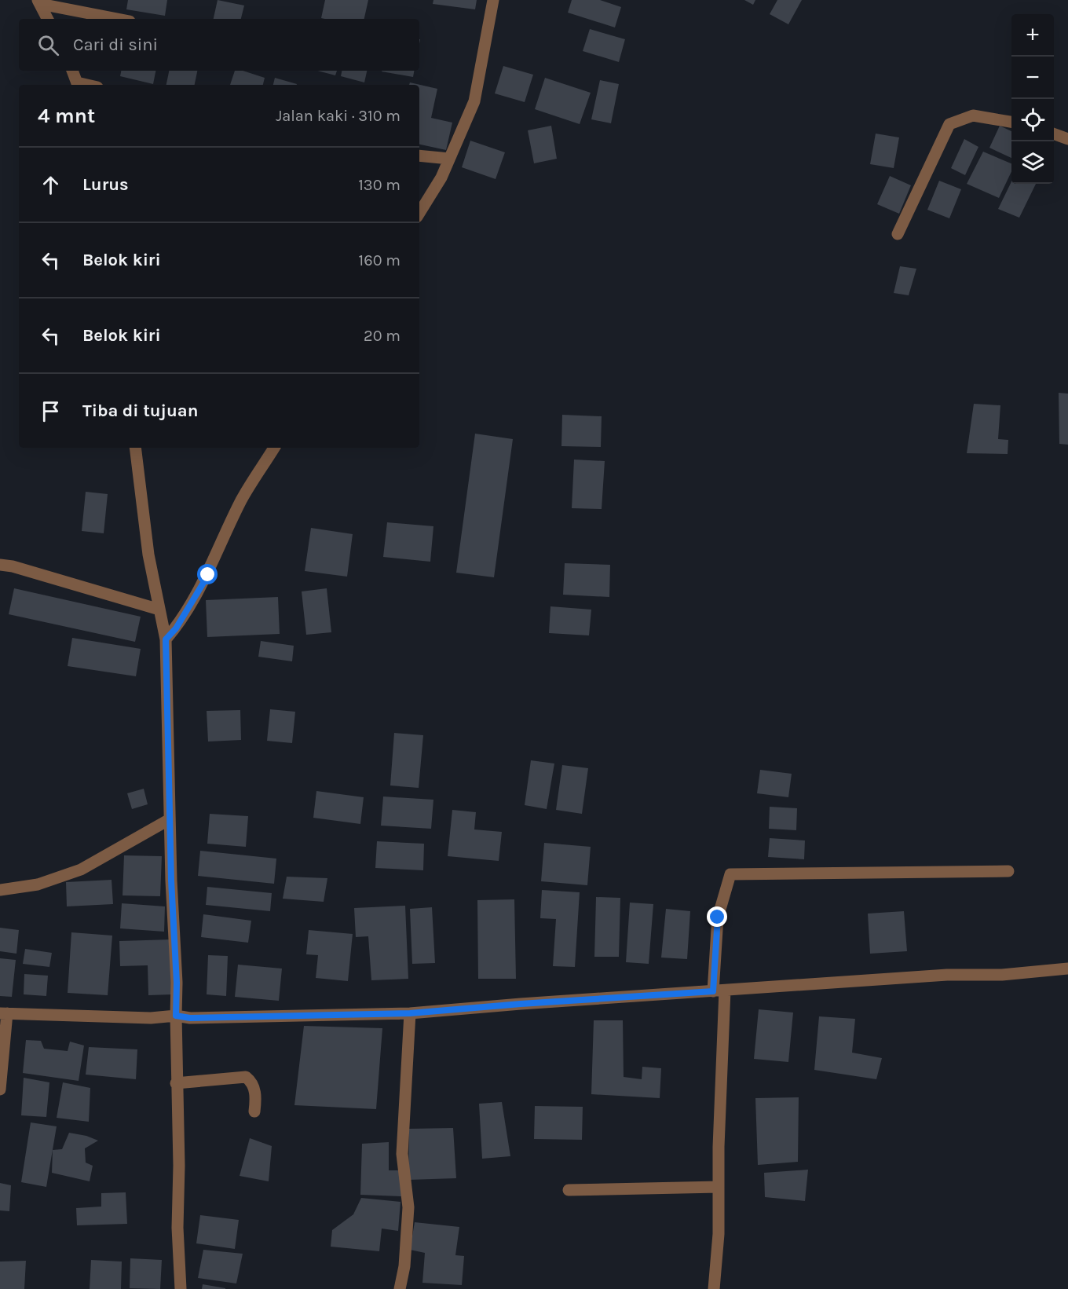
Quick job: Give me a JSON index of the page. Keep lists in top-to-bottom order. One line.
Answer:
{"page":{"map_buttons":["+","−"],"search":"Cari di sini","heading":["4 mnt","Jalan kaki · 310 m"],"list":[["Lurus","130 m"],["Belok kiri","160 m"],["Belok kiri","20 m"],"Tiba di tujuan"]}}
